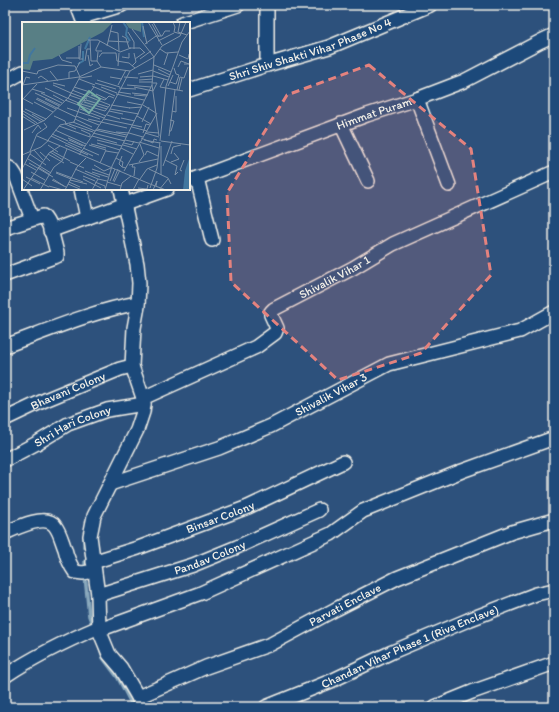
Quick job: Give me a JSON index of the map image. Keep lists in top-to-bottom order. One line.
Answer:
{"streets":{"street":["Shri Shiv Shakti Vihar Phase No 4","Himmat Puram","Shivalik Vihar 1","Bhavani Colony","Shivalik Vihar 3","Shri Hari Colony","Binsar Colony","Pandav Colony","Parvati Enclave","Chandan Vihar Phase 1 (Riva Enclave)"]},"crossings":[["Shivalik Vihar 1","Shri Hari Colony"]]}
